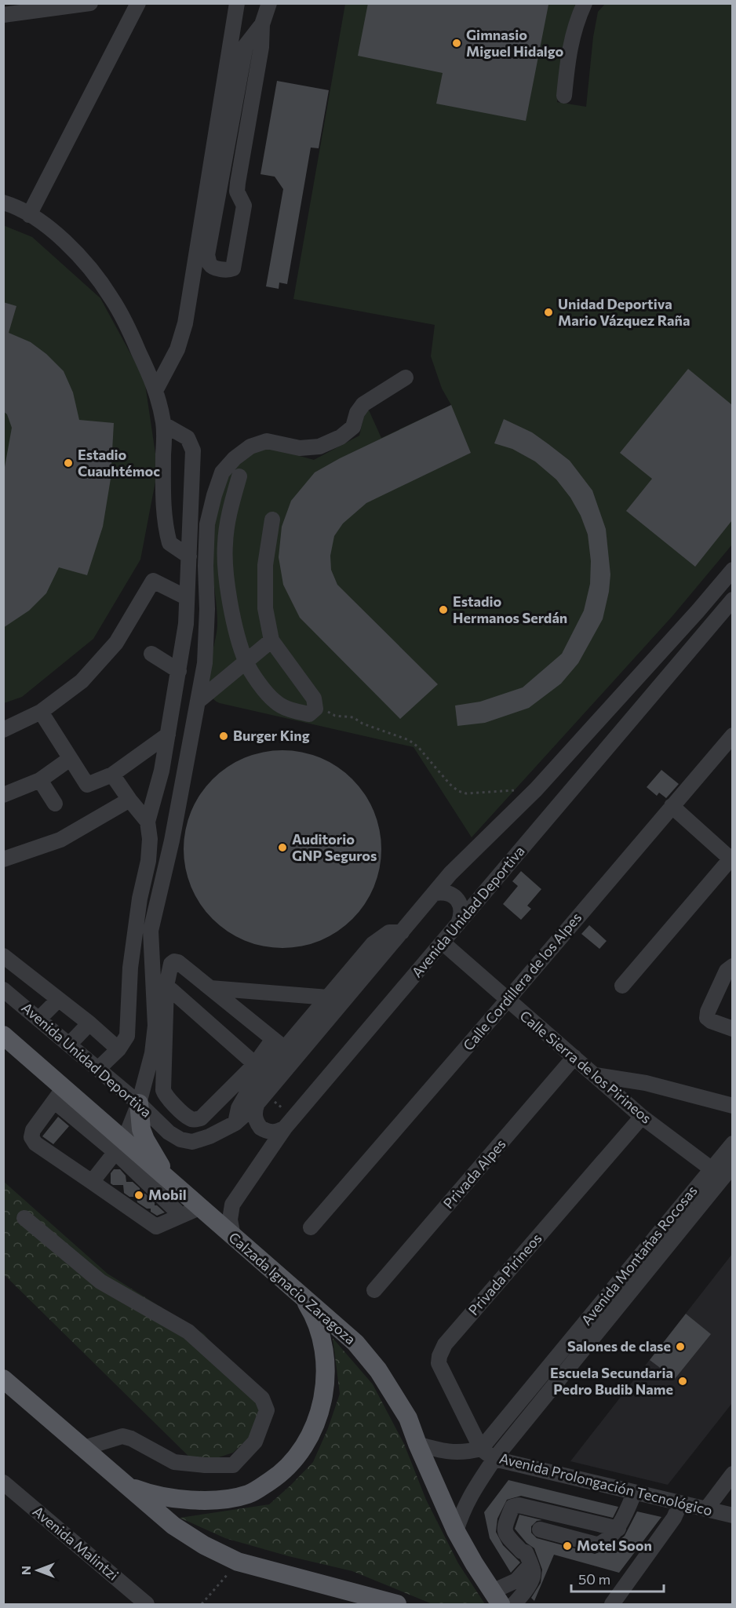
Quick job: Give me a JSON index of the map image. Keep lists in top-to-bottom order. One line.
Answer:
{"streets":{"main road":["Calzada Ignacio Zaragoza"],"street":["Avenida Unidad Deportiva","Calle Cordillera de los Alpes","Calle Sierra de los Pirineos","Privada Alpes","Avenida Montañas Rocosas","Privada Pirineos","Avenida Prolongación Tecnológico","Avenida Malintzi"]},"crossings":[["Avenida Unidad Deportiva","Calle Sierra de los Pirineos"],["Avenida Unidad Deportiva","Calzada Ignacio Zaragoza"],["Calle Cordillera de los Alpes","Calle Sierra de los Pirineos"],["Calle Sierra de los Pirineos","Privada Alpes"],["Calle Sierra de los Pirineos","Avenida Montañas Rocosas"],["Calle Sierra de los Pirineos","Privada Pirineos"],["Avenida Montañas Rocosas","Privada Pirineos"],["Avenida Montañas Rocosas","Calzada Ignacio Zaragoza"],["Avenida Montañas Rocosas","Avenida Prolongación Tecnológico"],["Privada Pirineos","Avenida Prolongación Tecnológico"]],"places":["Gimnasio Miguel Hidalgo","Unidad Deportiva Mario Vázquez Raña","Estadio Cuauhtémoc","Estadio Hermanos Serdán","Burger King","Auditorio GNP Seguros","Mobil","Salones de clase","Escuela Secundaria Pedro Budib Name","Motel Soon"],"scale_bar":"50 m","north":"left"}
